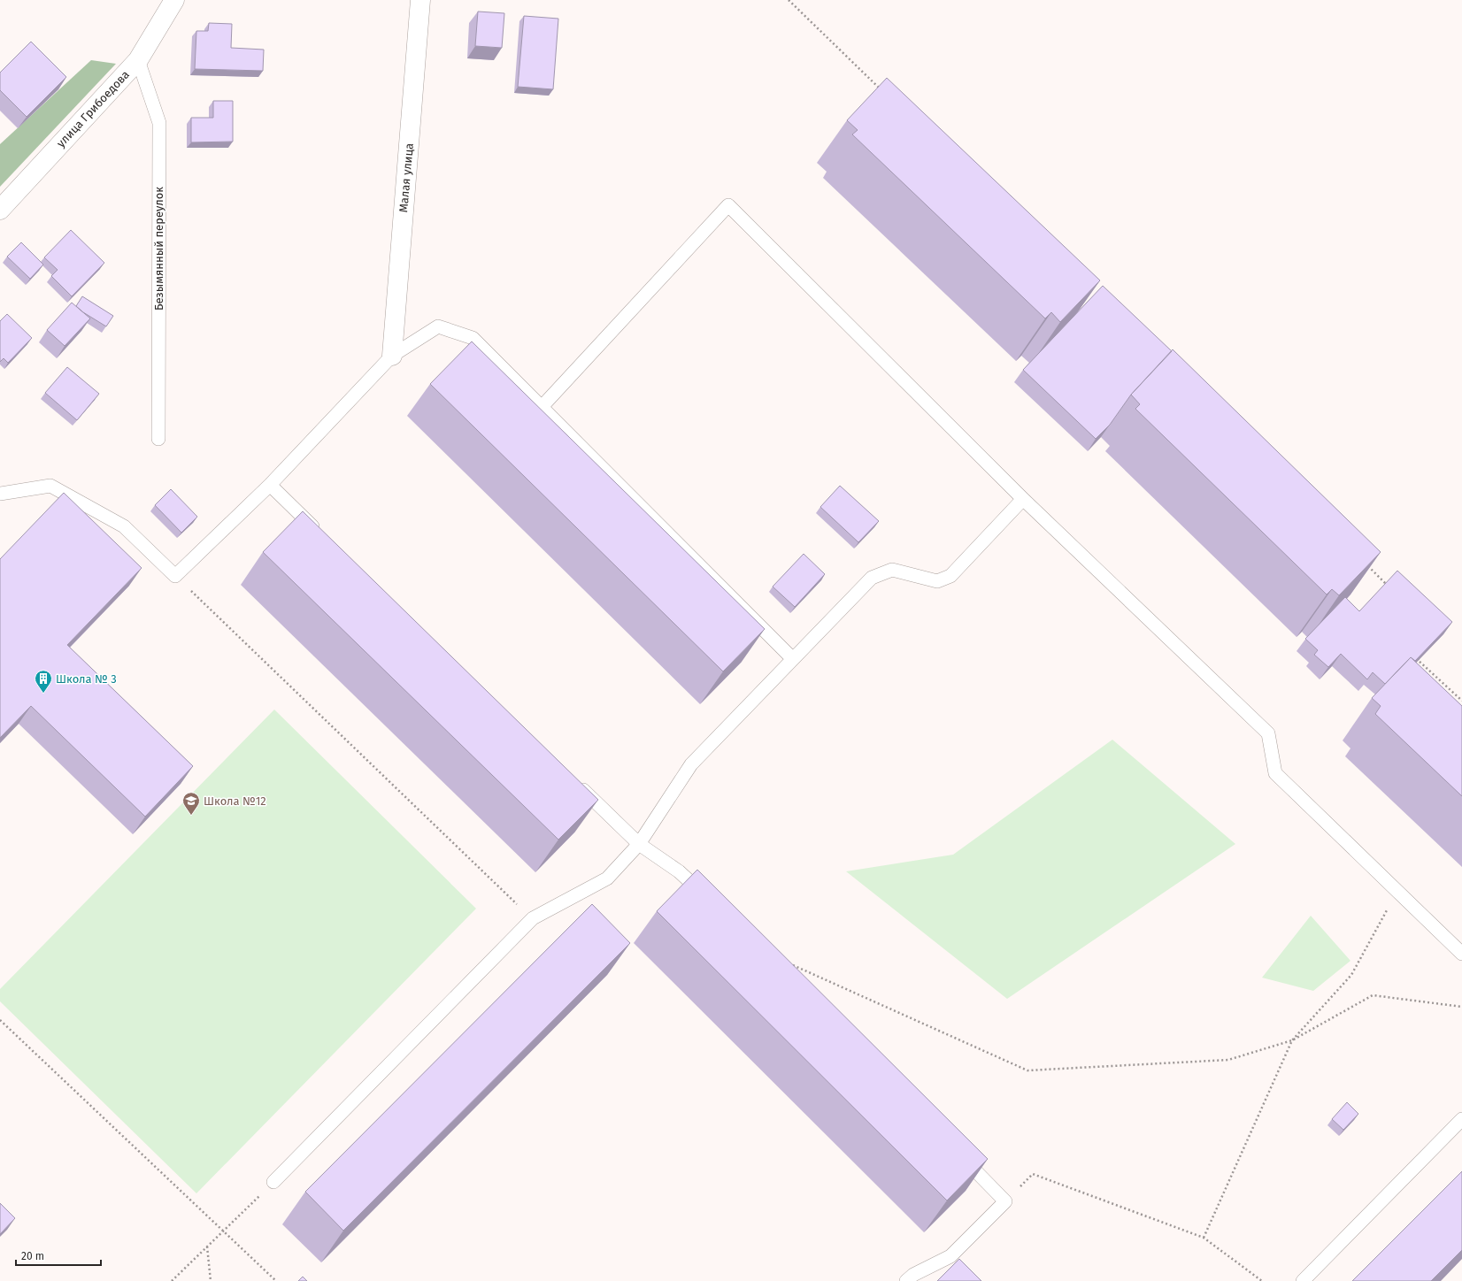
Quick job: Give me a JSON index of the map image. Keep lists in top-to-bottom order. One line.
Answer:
{"streets":{"street":["улица Грибоедова","Малая улица"],"lane":["Безымянный переулок"]},"crossings":[["улица Грибоедова","Безымянный переулок"]],"places":{"building":["Школа № 3"],"school or university":["Школа №12"]},"scale_bar":"20 m"}
